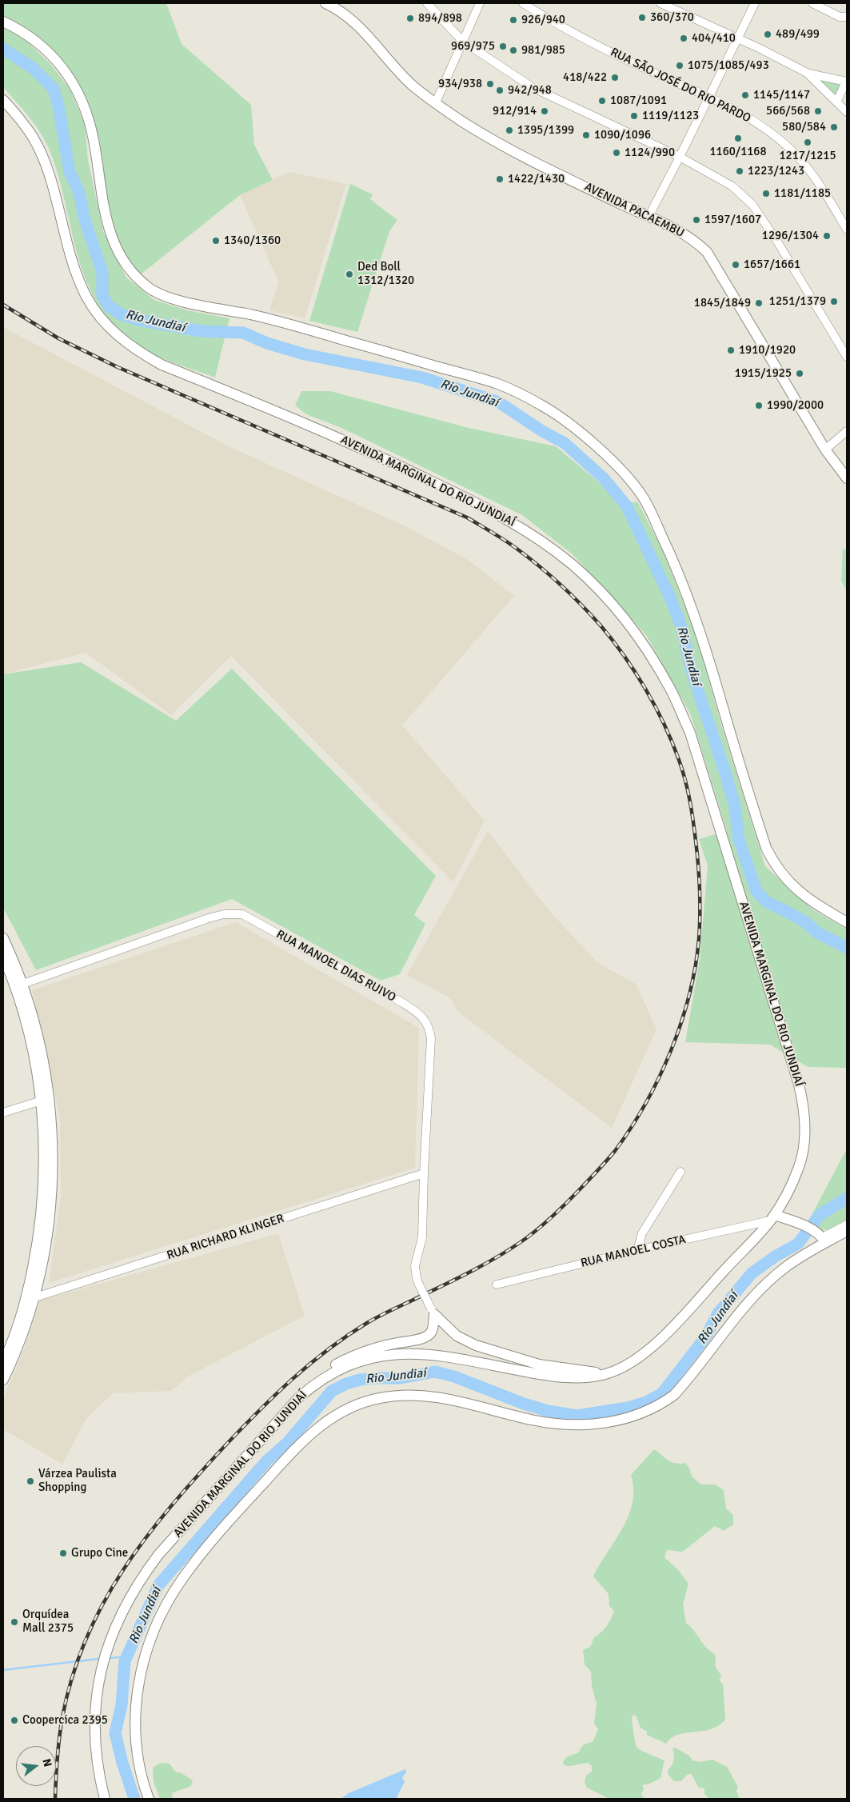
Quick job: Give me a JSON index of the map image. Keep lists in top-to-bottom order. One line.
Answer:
{"streets":{"main road":["AVENIDA PACAEMBU","AVENIDA MARGINAL DO RIO JUNDIAÍ"],"street":["RUA SÃO JOSÉ DO RIO PARDO","RUA MANOEL DIAS RUIVO","RUA RICHARD KLINGER","RUA MANOEL COSTA"]},"crossings":[["AVENIDA MARGINAL DO RIO JUNDIAÍ","RUA MANOEL COSTA"],["RUA MANOEL DIAS RUIVO","RUA RICHARD KLINGER"]],"water":["Rio Jundiaí"],"places":["360/370","894/898","926/940","489/499","404/410","969/975","981/985","1075/1085/493","418/422","934/938","942/948","1145/1147","1087/1091","912/914","566/568","1119/1123","580/584","1395/1399","1090/1096","1160/1168","1217/1215","1124/990","1223/1243","1422/1430","1181/1185","1597/1607","1296/1304","1340/1360","1657/1661","Ded Boll 1312/1320","1251/1379","1845/1849","1910/1920","1915/1925","1990/2000","Várzea Paulista Shopping","Grupo Cine","Orquídea Mall 2375","Coopercica 2395"],"north":"right"}
